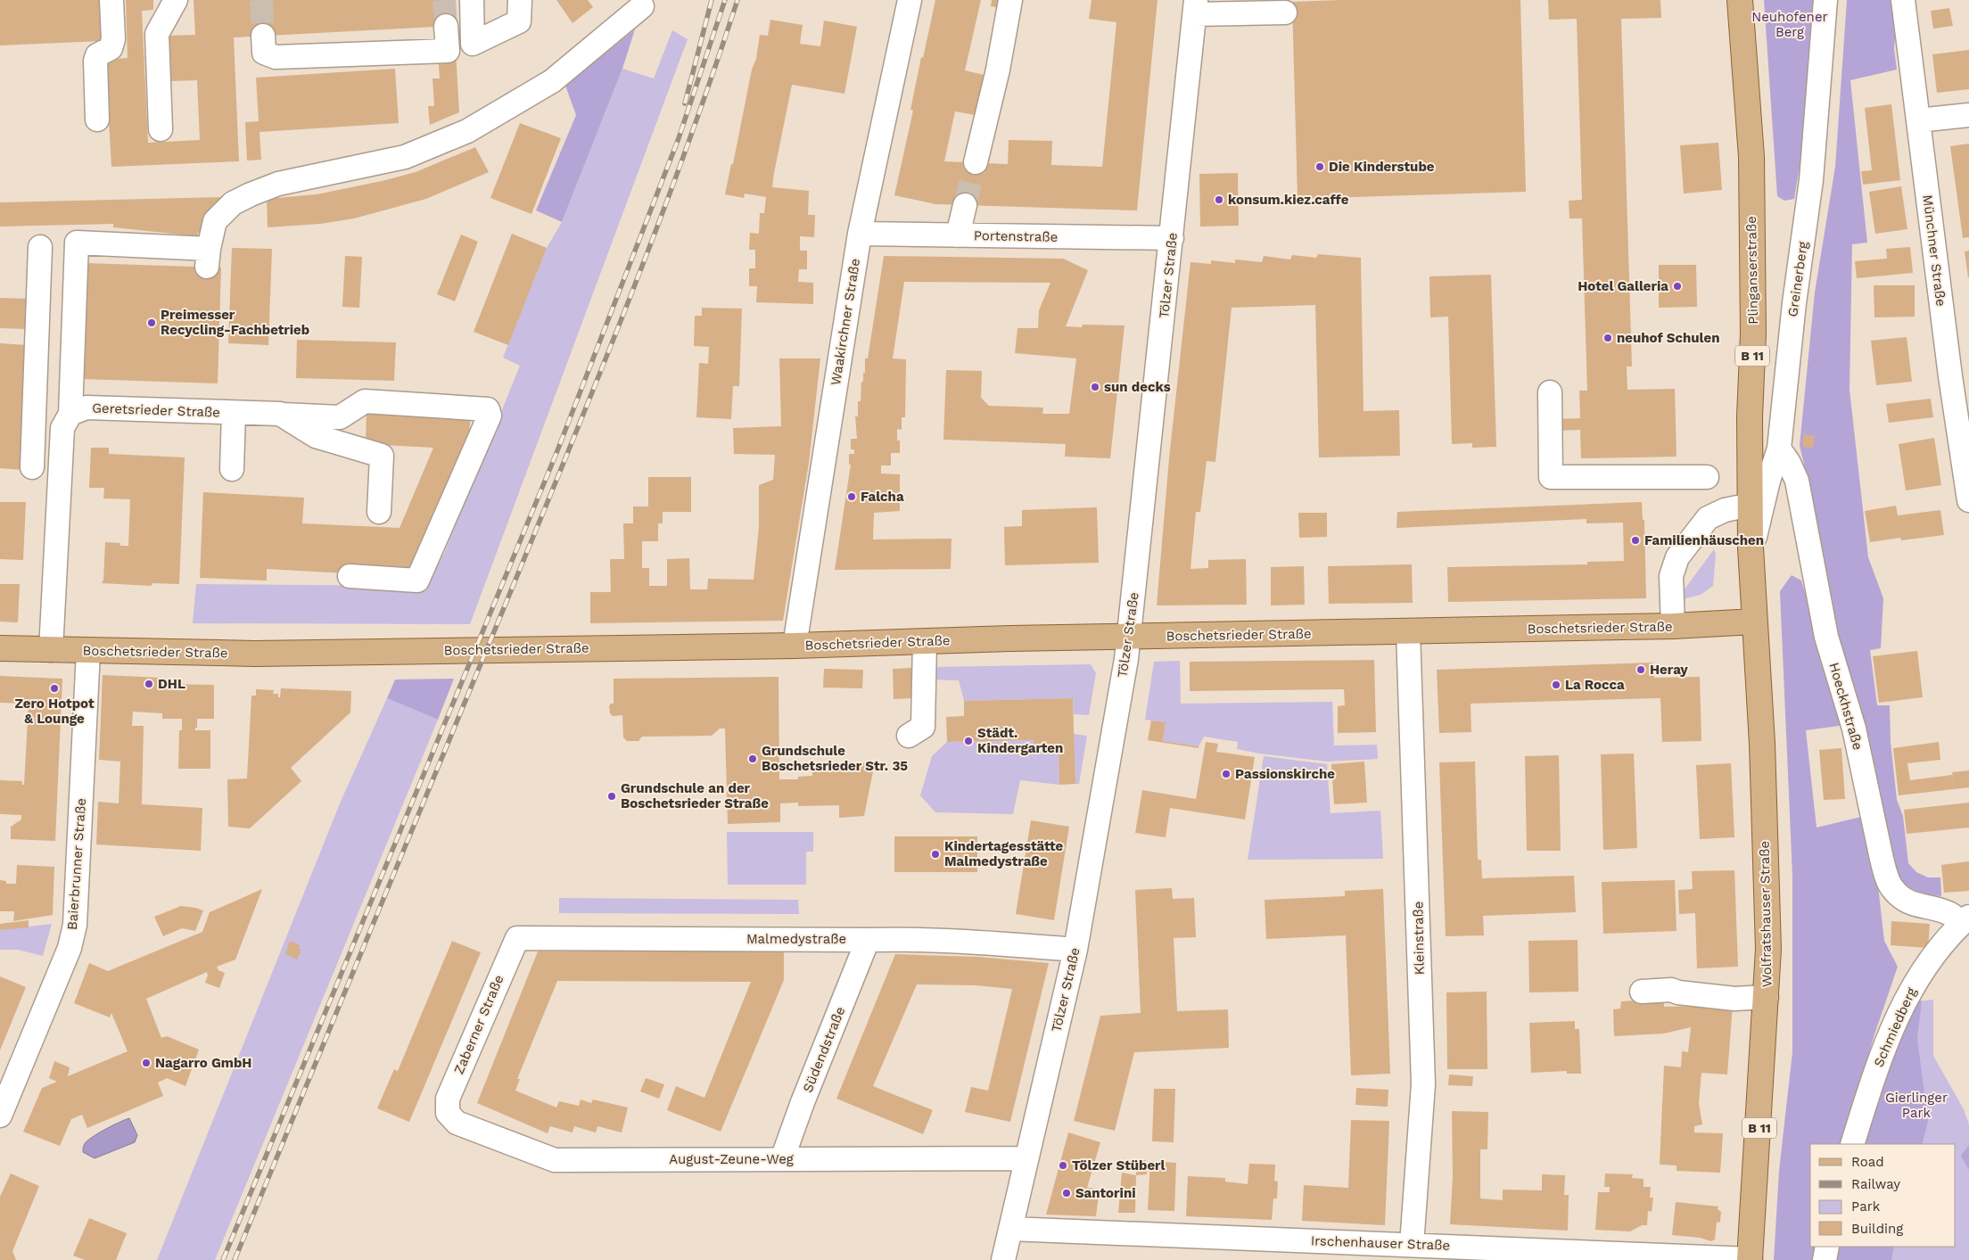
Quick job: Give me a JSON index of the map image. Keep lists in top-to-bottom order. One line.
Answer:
{"streets":{"main road":["Plinganserstraße","B 11","Boschetsrieder Straße","Wolfratshauser Straße"],"street":["Portenstraße","Münchner Straße","Tölzer Straße","Greinerberg","Waakirchner Straße","Geretsrieder Straße","Hoeckhstraße","Baierbrunner Straße","Kleinstraße","Malmedystraße","Zaberner Straße","Schmiedberg","Südendstraße","August-Zeune-Weg","Irschenhauser Straße"]},"crossings":[["Portenstraße","Tölzer Straße"],["Portenstraße","Waakirchner Straße"],["Plinganserstraße","Greinerberg"],["Plinganserstraße","Boschetsrieder Straße"],["Plinganserstraße","Wolfratshauser Straße"],["Tölzer Straße","Boschetsrieder Straße"],["Tölzer Straße","Malmedystraße"],["Tölzer Straße","August-Zeune-Weg"],["Tölzer Straße","Irschenhauser Straße"],["Greinerberg","Hoeckhstraße"],["Waakirchner Straße","Boschetsrieder Straße"],["Boschetsrieder Straße","Baierbrunner Straße"],["Boschetsrieder Straße","Wolfratshauser Straße"],["Boschetsrieder Straße","Kleinstraße"],["Hoeckhstraße","Schmiedberg"],["Wolfratshauser Straße","Irschenhauser Straße"],["Kleinstraße","Irschenhauser Straße"],["Malmedystraße","Zaberner Straße"],["Malmedystraße","Südendstraße"],["Zaberner Straße","August-Zeune-Weg"],["Südendstraße","August-Zeune-Weg"]],"parks":["Neuhofener Berg","Gierlinger Park"],"places":["Die Kinderstube","konsum.kiez.caffe","Hotel Galleria","Preimesser Recycling-Fachbetrieb","neuhof Schulen","sun decks","Falcha","Familienhäuschen","Heray","DHL","La Rocca","Zero Hotpot & Lounge","Städt. Kindergarten","Grundschule Boschetsrieder Str. 35","Passionskirche","Grundschule an der Boschetsrieder Straße","Kindertagesstätte Malmedystraße","Nagarro GmbH","Tölzer Stüberl","Santorini"],"legend":["Road","Railway","Park","Building"]}
